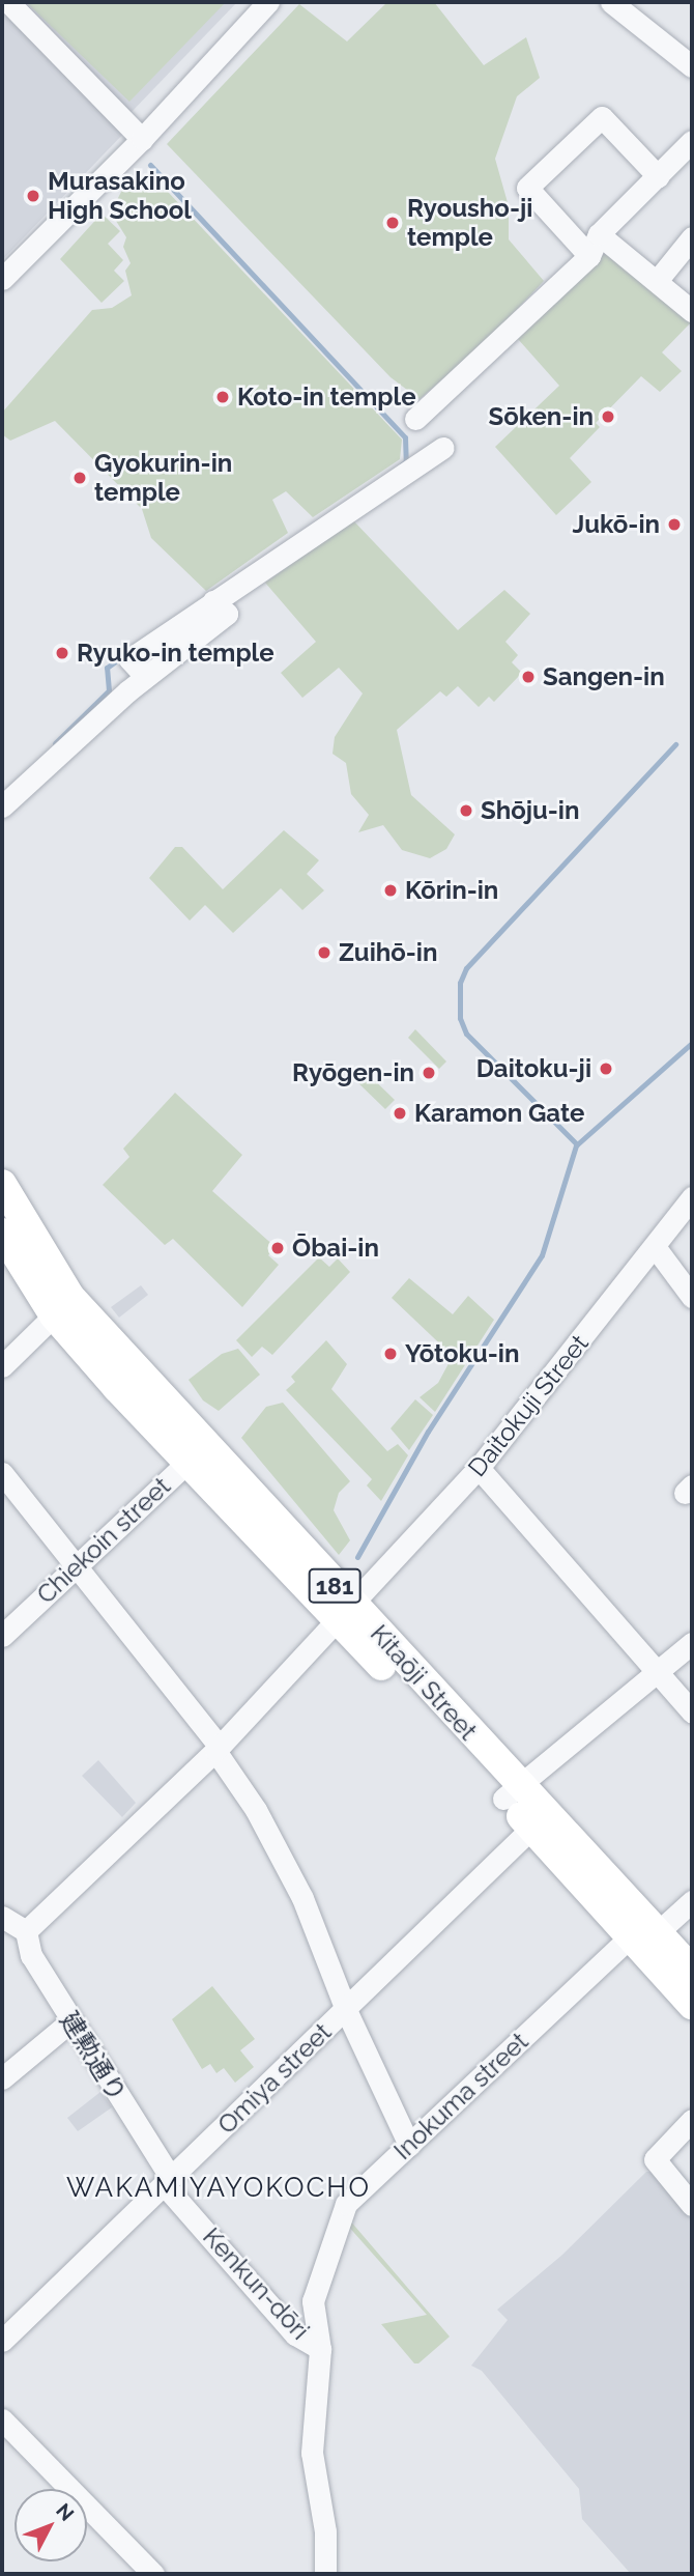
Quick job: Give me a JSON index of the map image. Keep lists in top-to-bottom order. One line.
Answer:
{"streets":{"main road":["181","Kitaōji Street"],"street":["Daitokuji Street","Chiekoin street","建勲通り","Omiya street","Inokuma street","Kenkun-dōri"]},"crossings":[["Daitokuji Street","Kitaōji Street"],["Daitokuji Street","建勲通り"],["Chiekoin street","Kitaōji Street"],["Kitaōji Street","Omiya street"],["Kitaōji Street","Inokuma street"],["建勲通り","Omiya street"],["建勲通り","Kenkun-dōri"],["Omiya street","Kenkun-dōri"],["Inokuma street","Kenkun-dōri"]],"districts":["WAKAMIYAYOKOCHO"],"places":["Murasakino High School","Ryousho-ji temple","Koto-in temple","Sōken-in","Gyokurin-in temple","Jukō-in","Ryuko-in temple","Sangen-in","Shōju-in","Kōrin-in","Zuihō-in","Daitoku-ji","Ryōgen-in","Karamon Gate","Ōbai-in","Yōtoku-in"],"north":"top right"}
